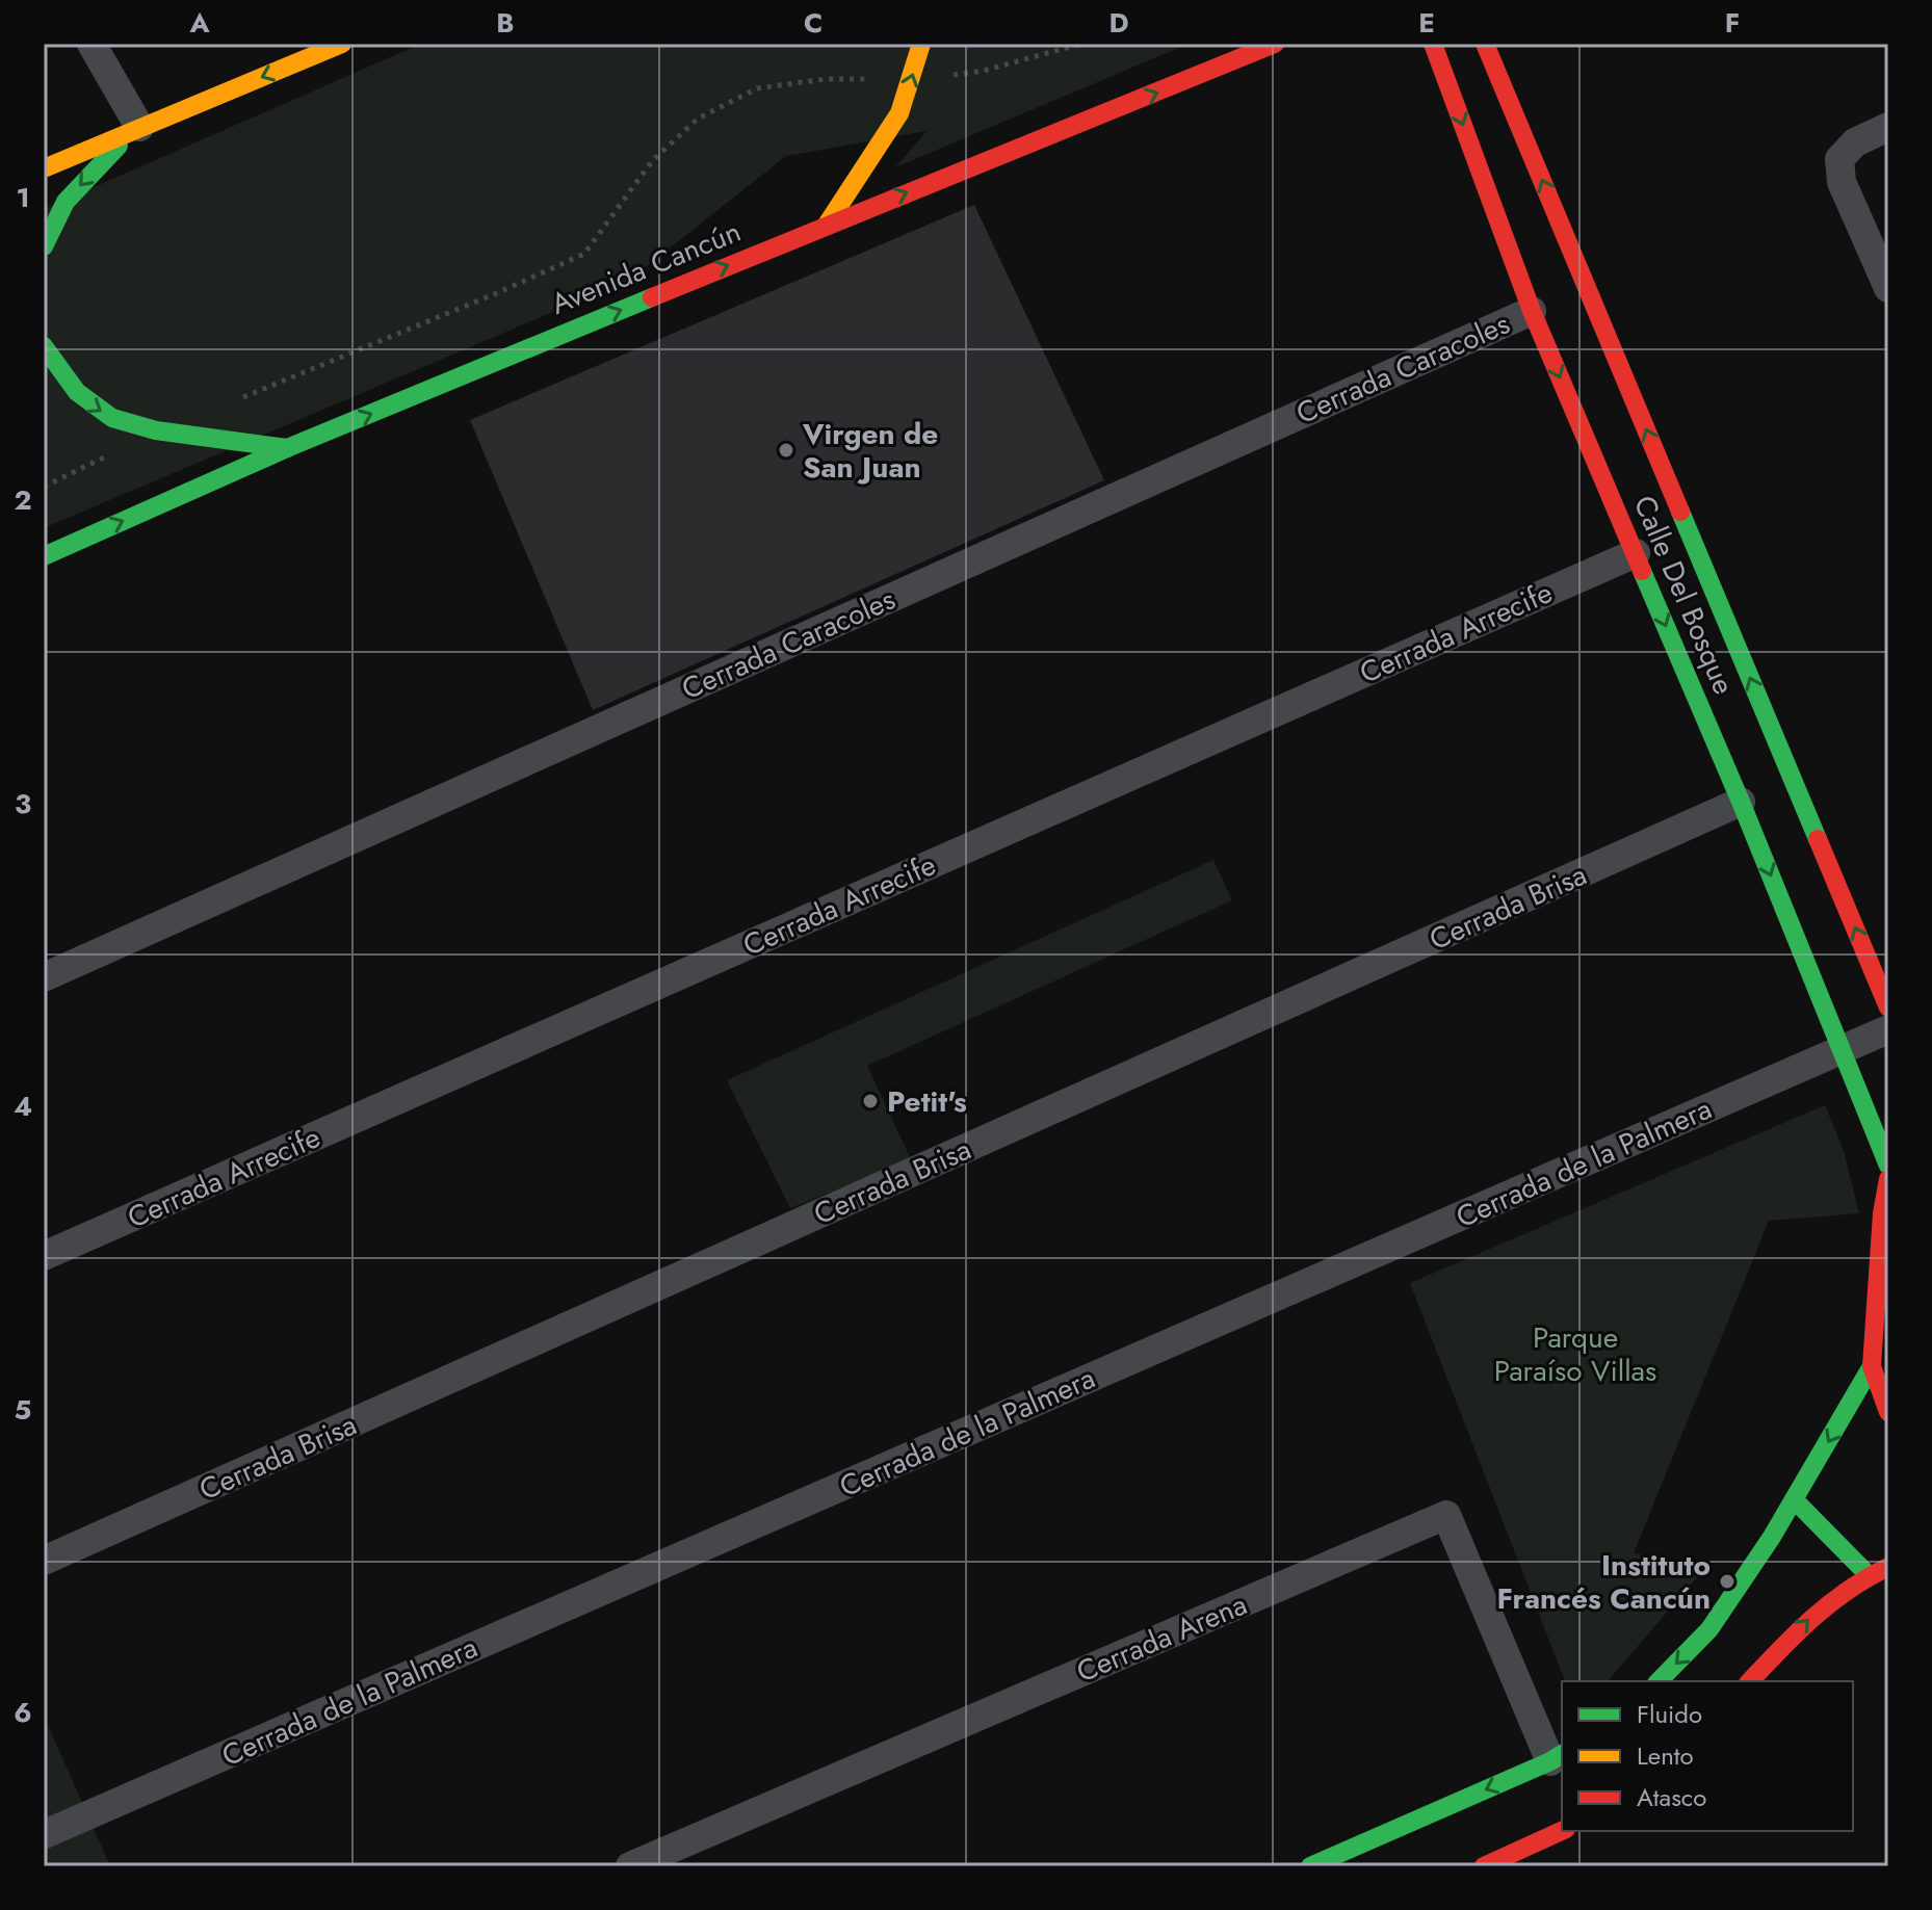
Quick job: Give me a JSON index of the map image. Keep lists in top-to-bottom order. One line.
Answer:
{"streets":{"street":["Avenida Cancún","Cerrada Caracoles","Calle Del Bosque","Cerrada Arrecife","Cerrada Brisa","Cerrada de la Palmera","Cerrada Arena"]},"crossings":[["Cerrada Caracoles","Calle Del Bosque"],["Calle Del Bosque","Cerrada Arrecife"],["Calle Del Bosque","Cerrada Brisa"],["Calle Del Bosque","Cerrada de la Palmera"]],"one_way":["Avenida Cancún"],"parks":["Parque Paraíso Villas"],"places":["Virgen de San Juan","Petit's","Instituto Francés Cancún"],"legend":["Fluido","Lento","Atasco"],"grid":{"columns":["A","B","C","D","E","F"],"rows":["1","2","3","4","5","6"]}}
